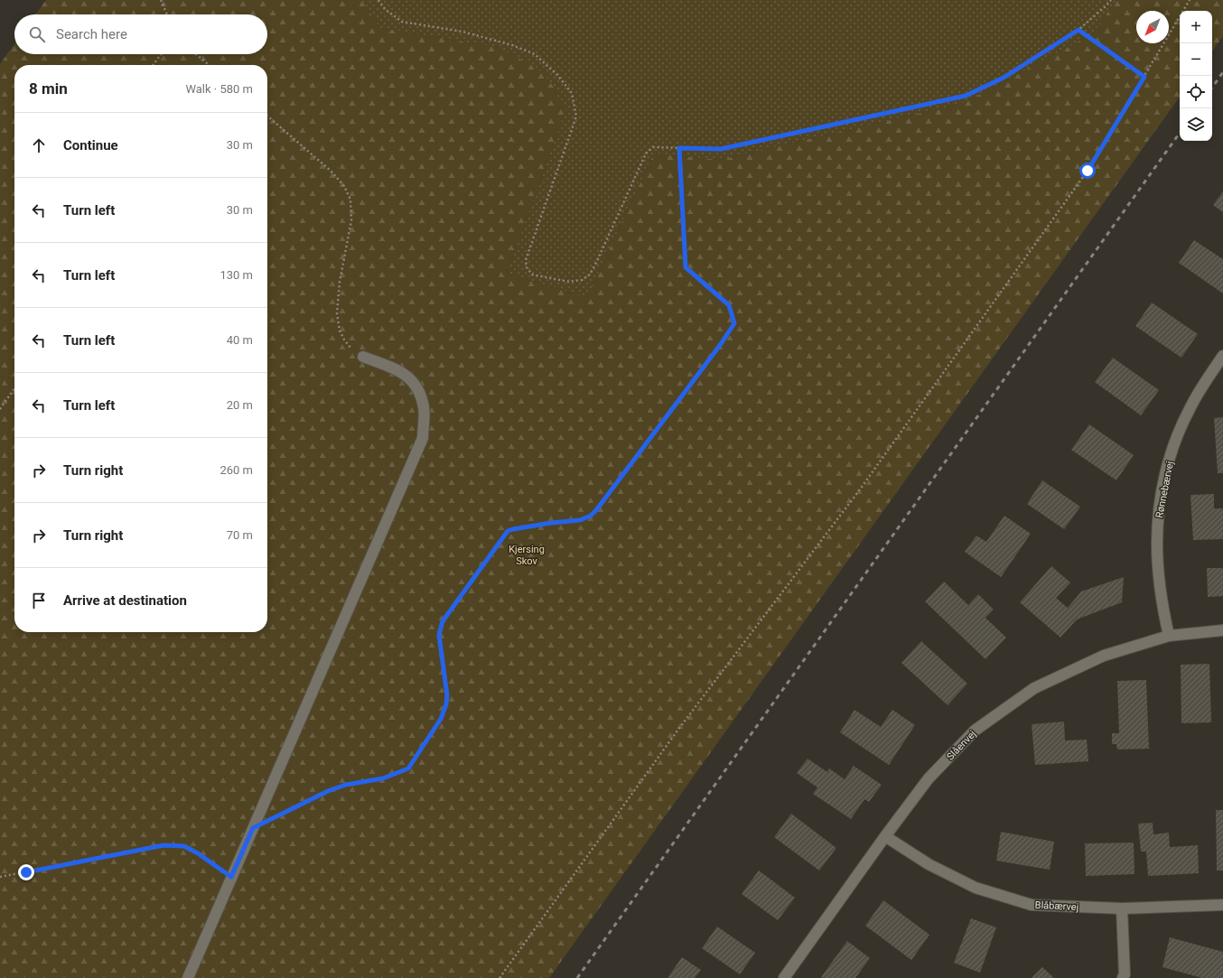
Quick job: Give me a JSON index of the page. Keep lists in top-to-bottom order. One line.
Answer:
{"streets":{"street":["Rønnebærvej","Slåenvej","Blåbærvej"]},"crossings":[["Rønnebærvej","Slåenvej"],["Slåenvej","Blåbærvej"]],"parks":["Kjersing Skov"],"north":"bottom left","page":{"map_buttons":["+","−"],"search":"Search here","heading":["8 min","Walk · 580 m"],"list":[["Continue","30 m"],["Turn left","30 m"],["Turn left","130 m"],["Turn left","40 m"],["Turn left","20 m"],["Turn right","260 m"],["Turn right","70 m"],"Arrive at destination"]}}
